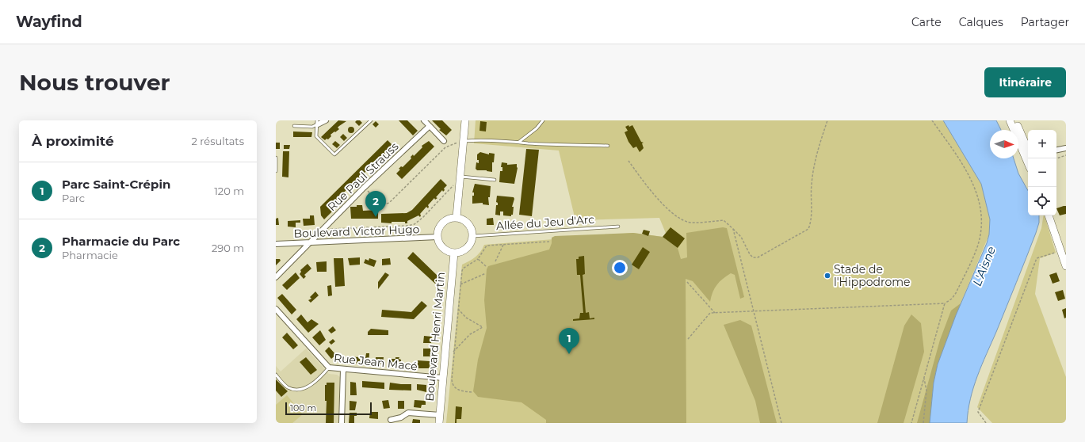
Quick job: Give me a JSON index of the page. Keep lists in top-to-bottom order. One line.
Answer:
{"streets":{"street":["Rue Paul Strauss","Boulevard Victor Hugo","Boulevard Henri Martin","Rue Jean Macé"],"lane":["Allée du Jeu d'Arc"]},"crossings":[["Rue Paul Strauss","Boulevard Victor Hugo"],["Allée du Jeu d'Arc","Boulevard Victor Hugo"],["Allée du Jeu d'Arc","Boulevard Henri Martin"],["Boulevard Victor Hugo","Boulevard Henri Martin"],["Boulevard Henri Martin","Rue Jean Macé"]],"water":["L'Aisne"],"places":["Stade de l'Hippodrome"],"scale_bar":"100 m","north":"right","page":{"header":"Wayfind","nav":["Carte","Calques","Partager"],"buttons":"Itinéraire","title":"Nous trouver","heading":["À proximité","2 résultats"],"map_buttons":["+","−"],"list":[{"mark":"1","name":"Parc Saint-Crépin","note":"Parc","value":"120 m"},{"mark":"2","name":"Pharmacie du Parc","note":"Pharmacie","value":"290 m"}],"pins":["2","1"],"scale":"100 m"}}
